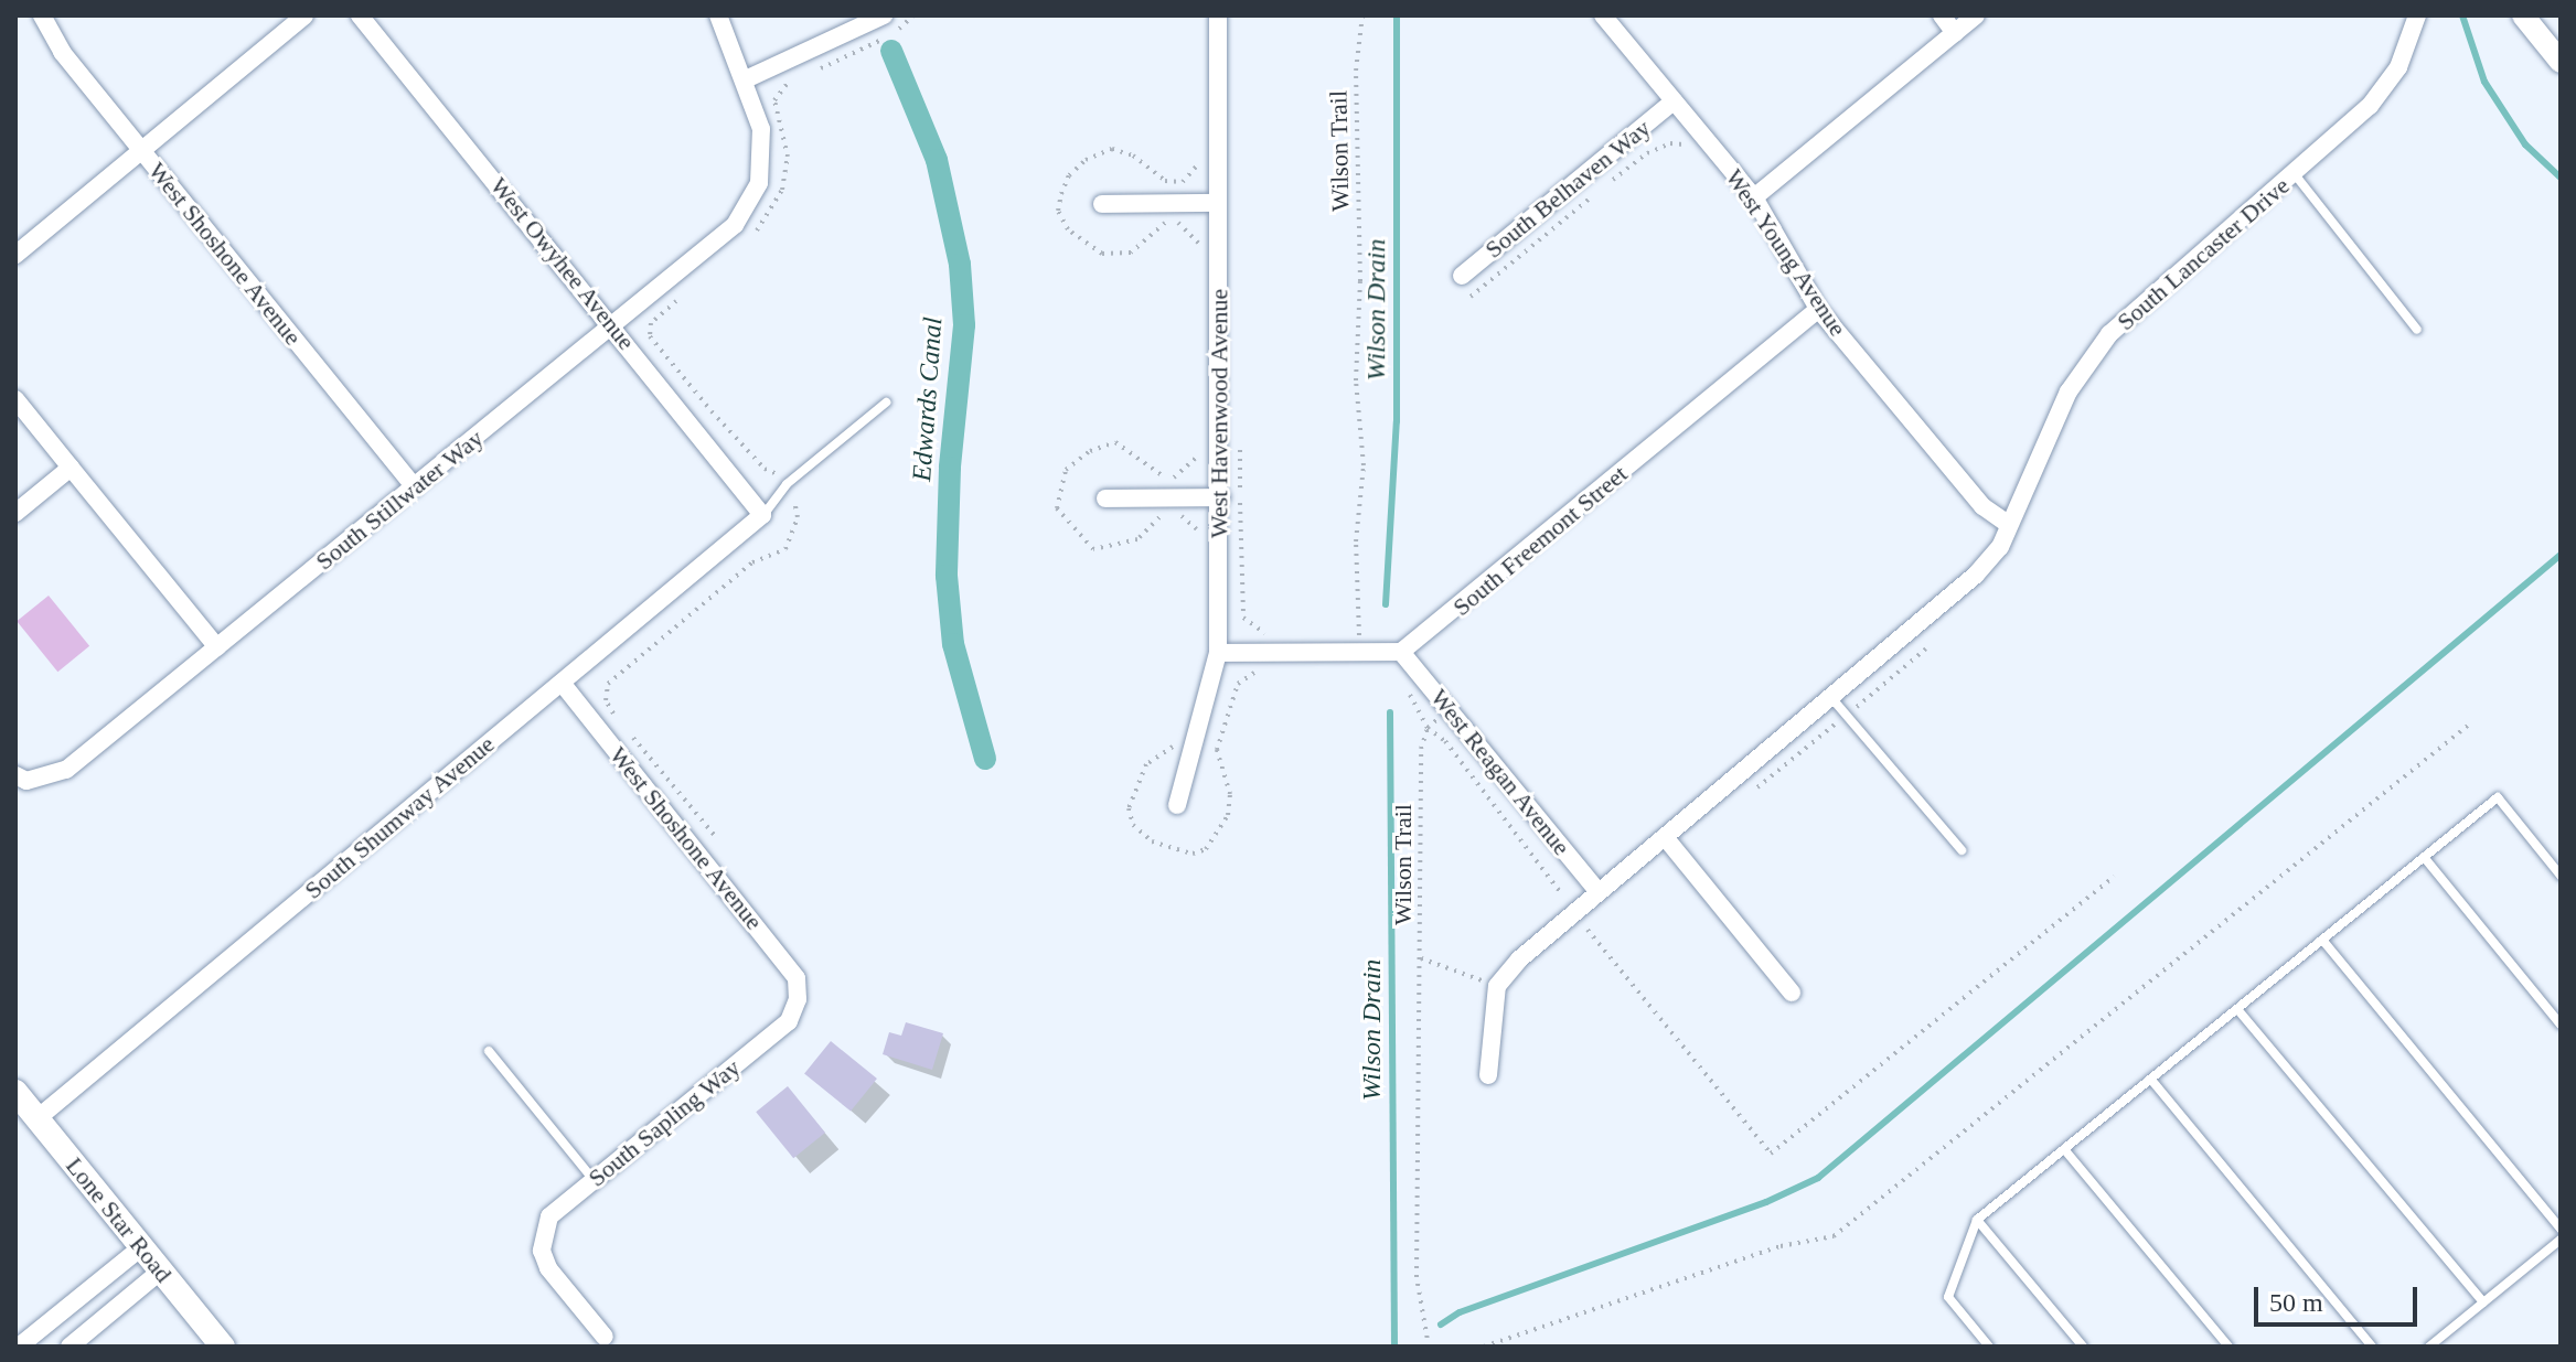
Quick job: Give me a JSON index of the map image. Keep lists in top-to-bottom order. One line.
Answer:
{"streets":{"main road":["Lone Star Road"],"street":["South Belhaven Way","West Young Avenue","West Shoshone Avenue","South Lancaster Drive","West Owyhee Avenue","West Havenwood Avenue","South Stillwater Way","South Freemont Street","West Reagan Avenue","South Shumway Avenue","South Sapling Way"],"path":["Wilson Trail"]},"crossings":[["Wilson Trail","West Reagan Avenue"],["South Belhaven Way","West Young Avenue"],["West Young Avenue","South Lancaster Drive"],["West Young Avenue","South Freemont Street"],["West Shoshone Avenue","South Stillwater Way"],["West Shoshone Avenue","South Shumway Avenue"],["West Shoshone Avenue","South Sapling Way"],["South Lancaster Drive","West Reagan Avenue"],["West Owyhee Avenue","South Stillwater Way"],["West Owyhee Avenue","South Shumway Avenue"],["South Freemont Street","West Reagan Avenue"],["South Shumway Avenue","Lone Star Road"]],"water":["Wilson Drain","Edwards Canal"],"scale_bar":"50 m"}
